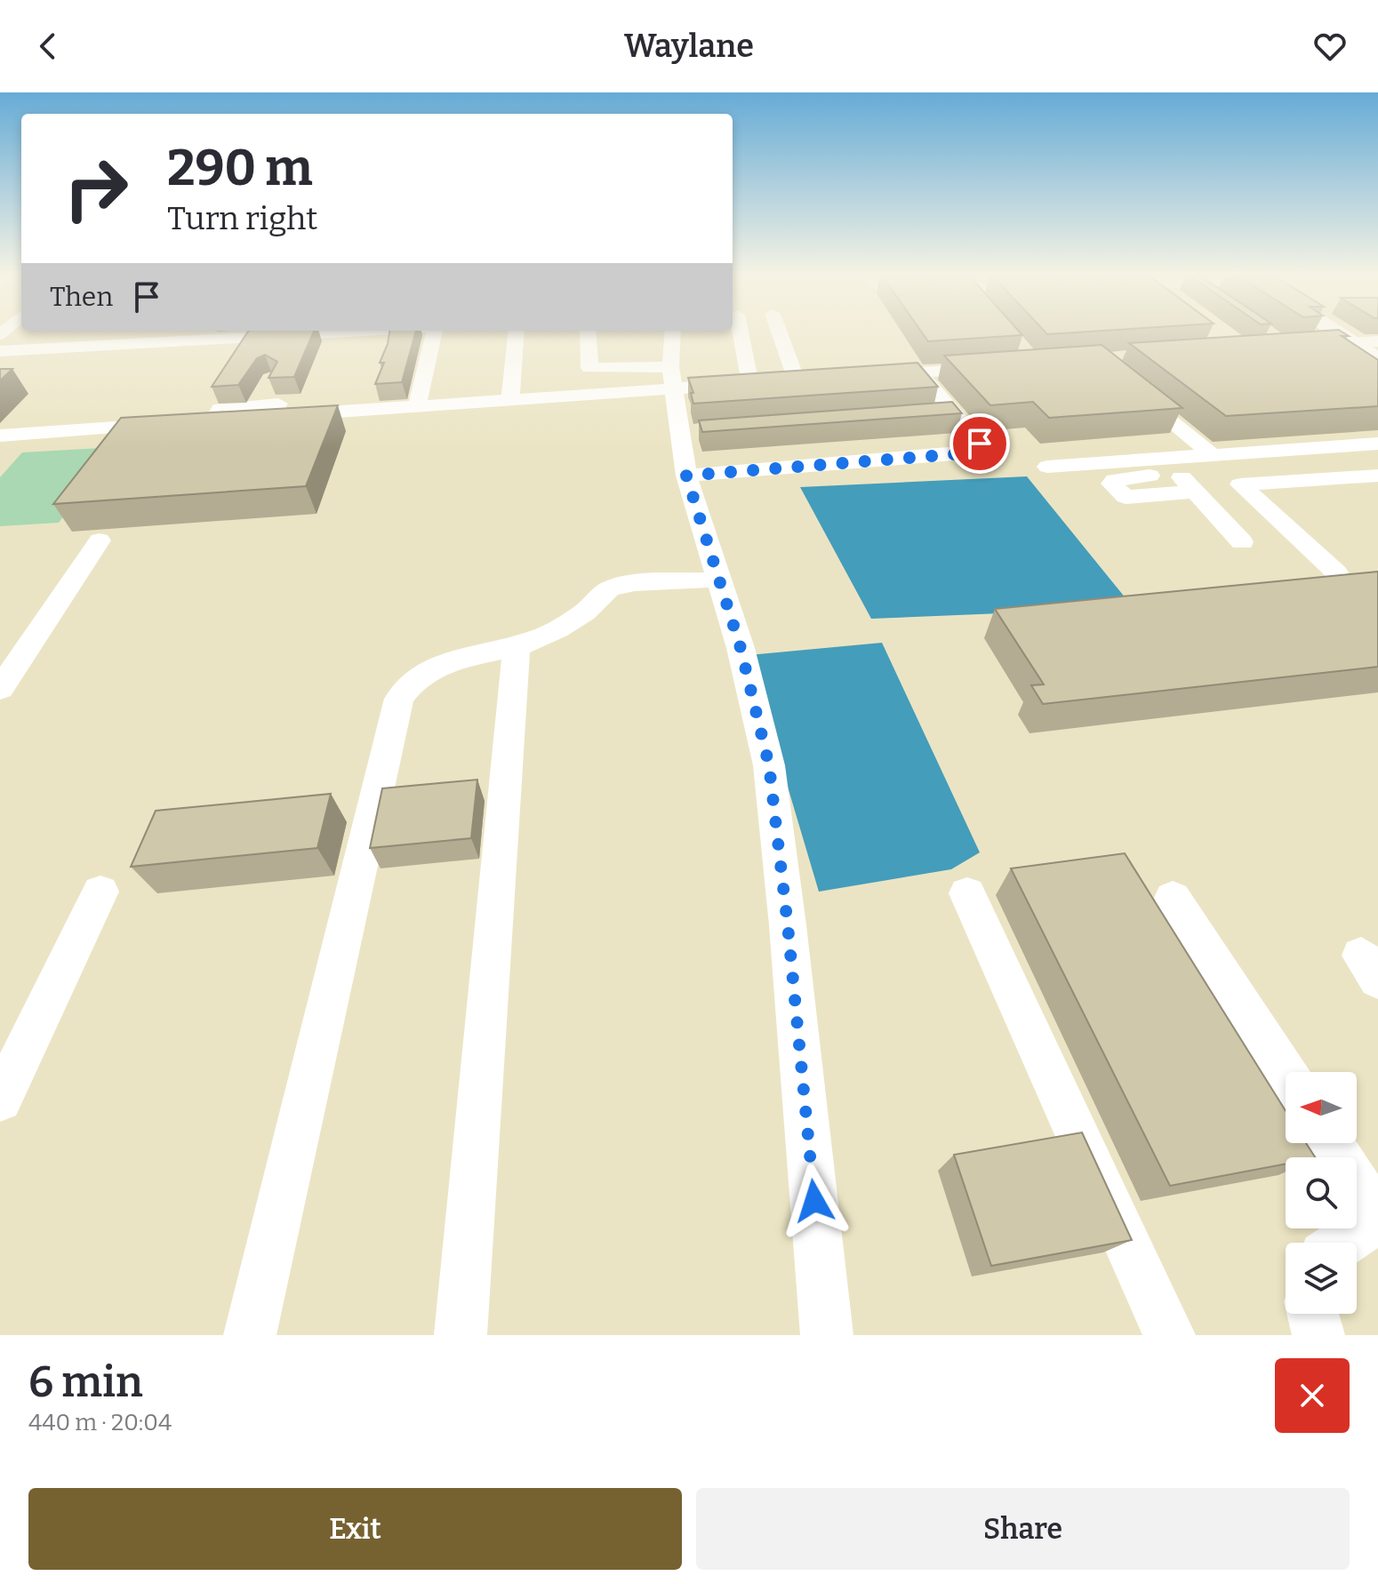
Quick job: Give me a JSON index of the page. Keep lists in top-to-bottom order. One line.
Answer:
{"north":"left","page":{"header":"Waylane","turn":["290 m","Turn right"],"then":"Then","heading":["6 min","440 m · 20:04"],"buttons":["Exit","Share"]}}
